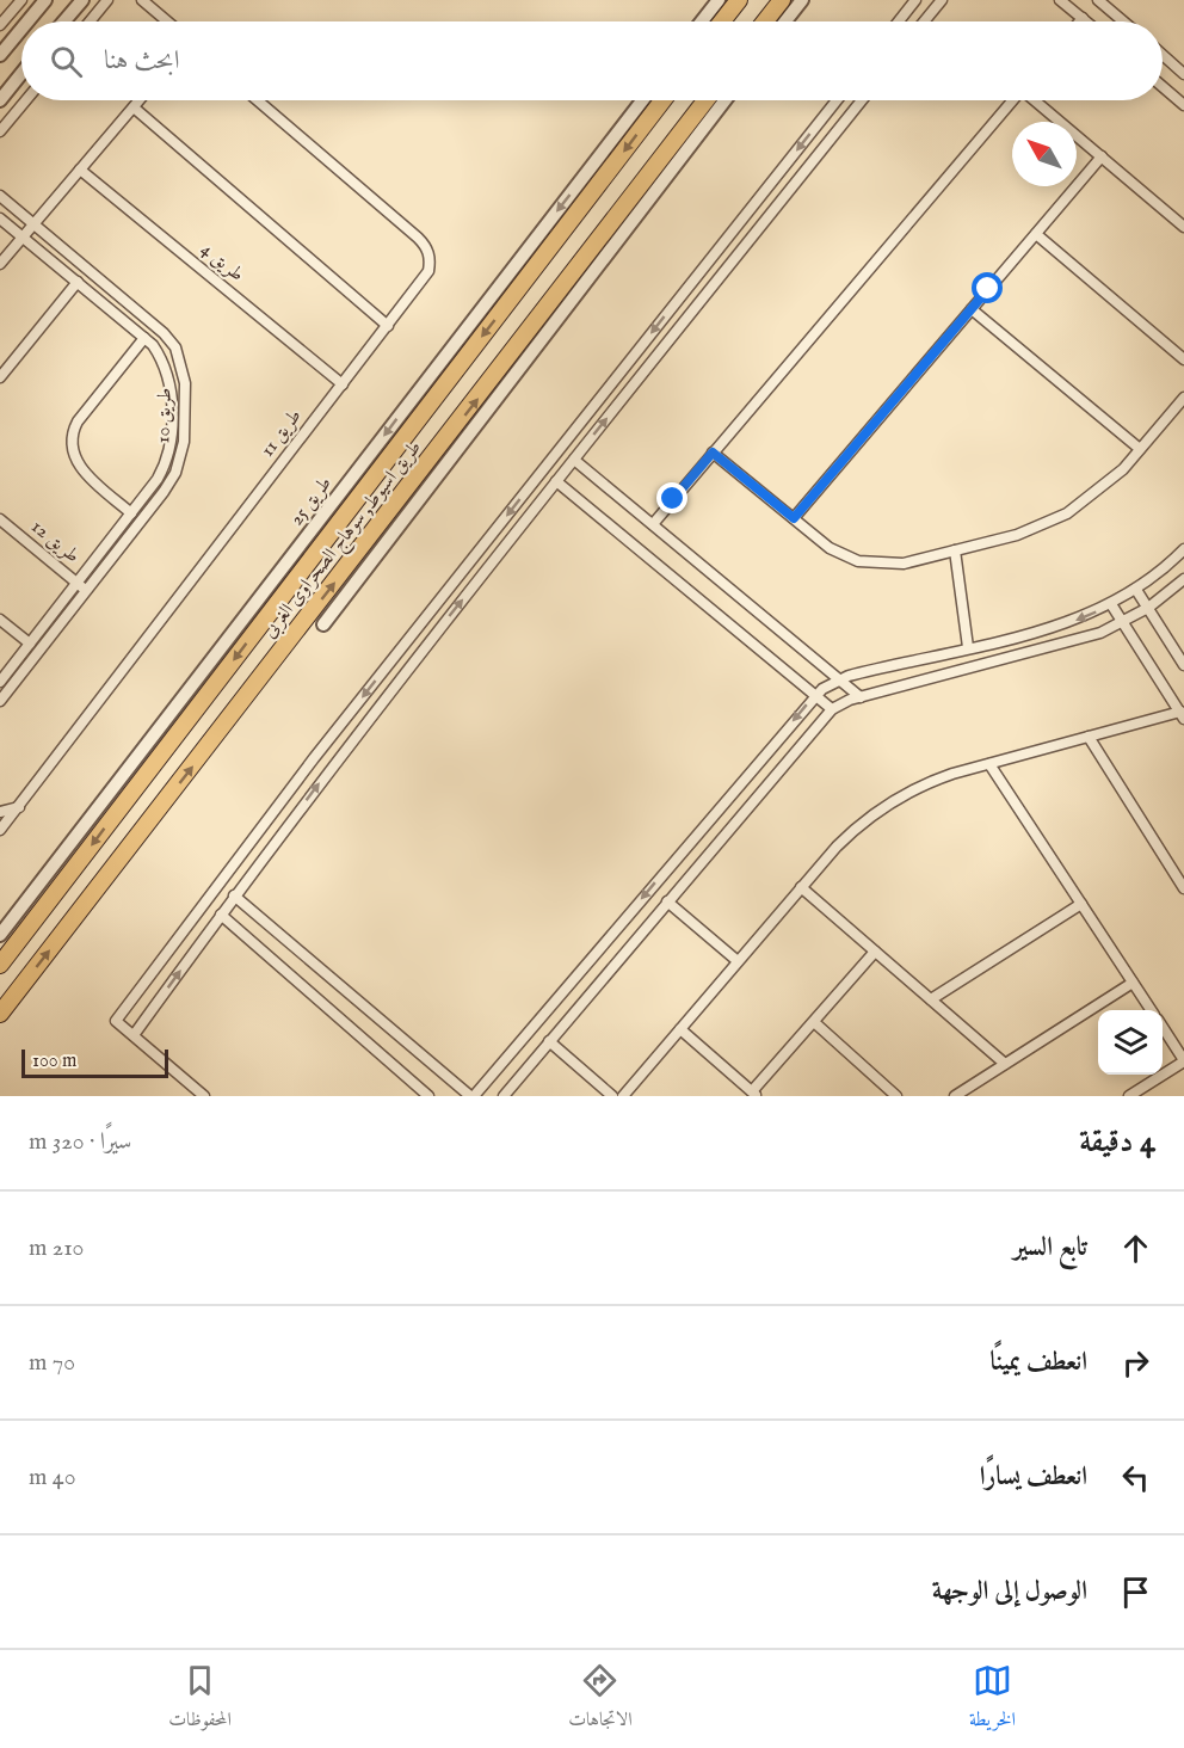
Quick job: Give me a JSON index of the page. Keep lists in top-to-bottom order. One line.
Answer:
{"streets":{"main road":["طريق اسيوط, سوهاج الصحراوى الغربى"],"street":["طريق 4","طريق 10","طريق 11","طريق 25","طريق 12"]},"crossings":[["طريق 4","طريق 11"],["طريق 10","طريق 12"]],"scale_bar":"100 m","north":"top left","page":{"search":"ابحث هنا","scale":"100 m","heading":["4 دقيقة","سيرًا · 320 m"],"list":[["تابع السير","210 m"],["انعطف يمينًا","70 m"],["انعطف يسارًا","40 m"],"الوصول إلى الوجهة"],"nav":["الخريطة","الاتجاهات","المحفوظات"]}}
